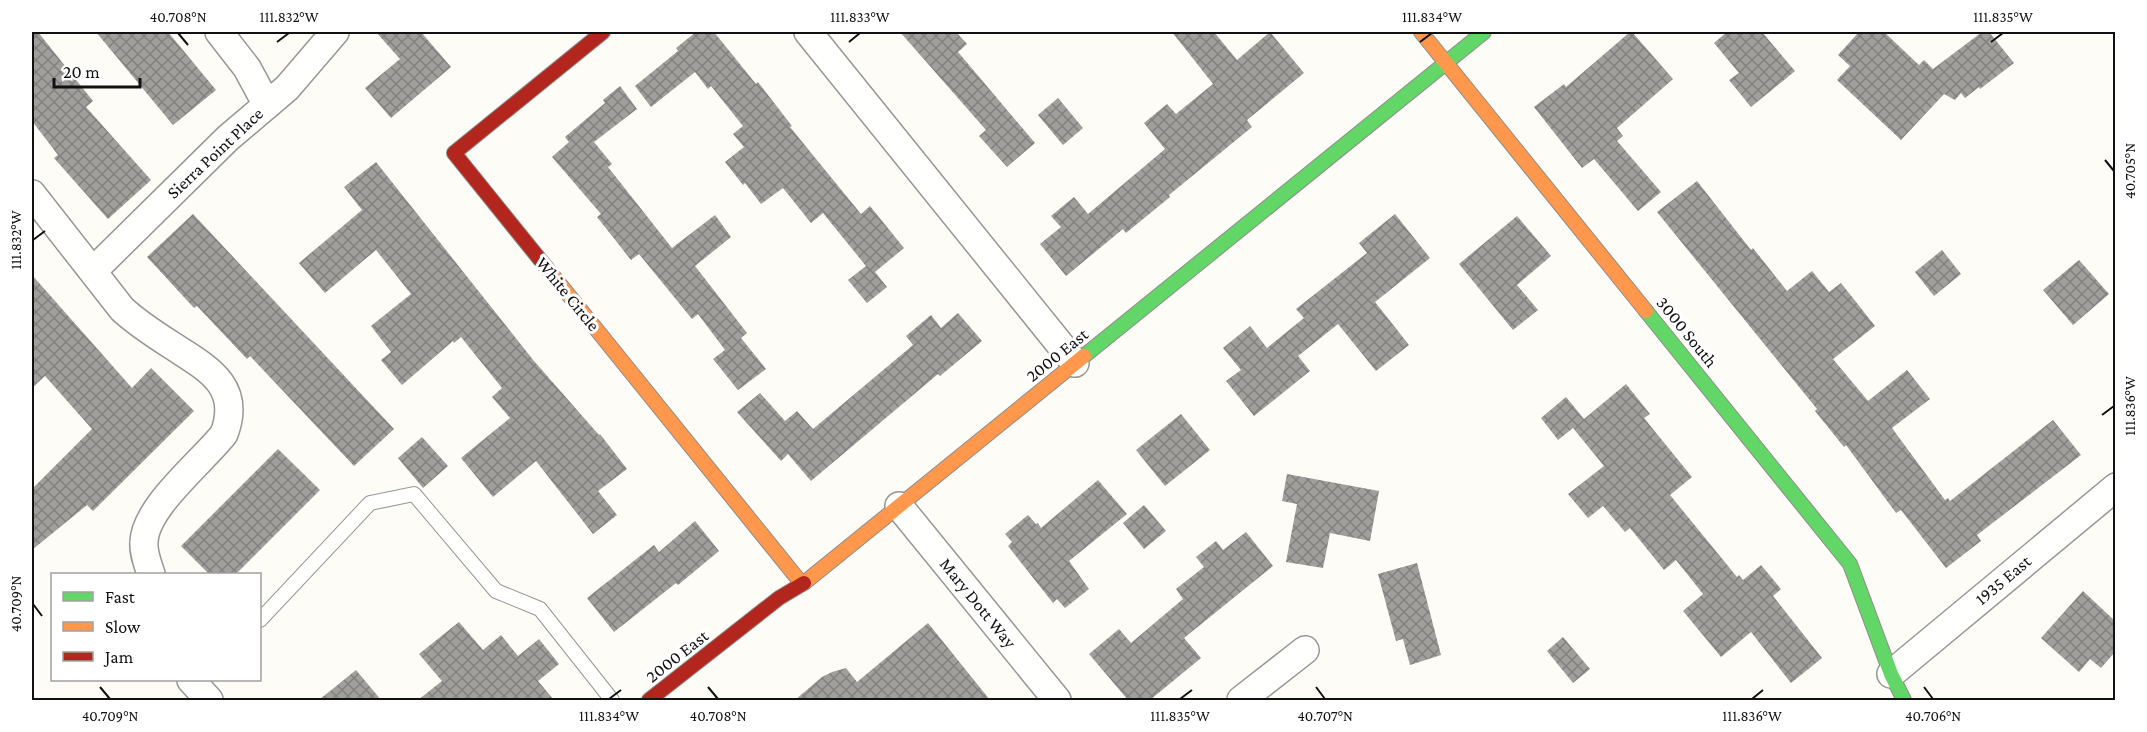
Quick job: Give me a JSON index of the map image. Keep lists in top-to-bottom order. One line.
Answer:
{"streets":{"street":["Sierra Point Place","White Circle","3000 South","2000 East","1935 East","Mary Dott Way"]},"crossings":[["White Circle","2000 East"],["3000 South","2000 East"],["3000 South","1935 East"],["2000 East","Mary Dott Way"]],"legend":["Fast","Slow","Jam"],"scale_bar":"20 m","coordinates":["40.708°N","111.832°W","111.833°W","111.834°W","111.835°W","40.705°N","111.836°W","40.709°N","40.707°N","40.706°N"]}
